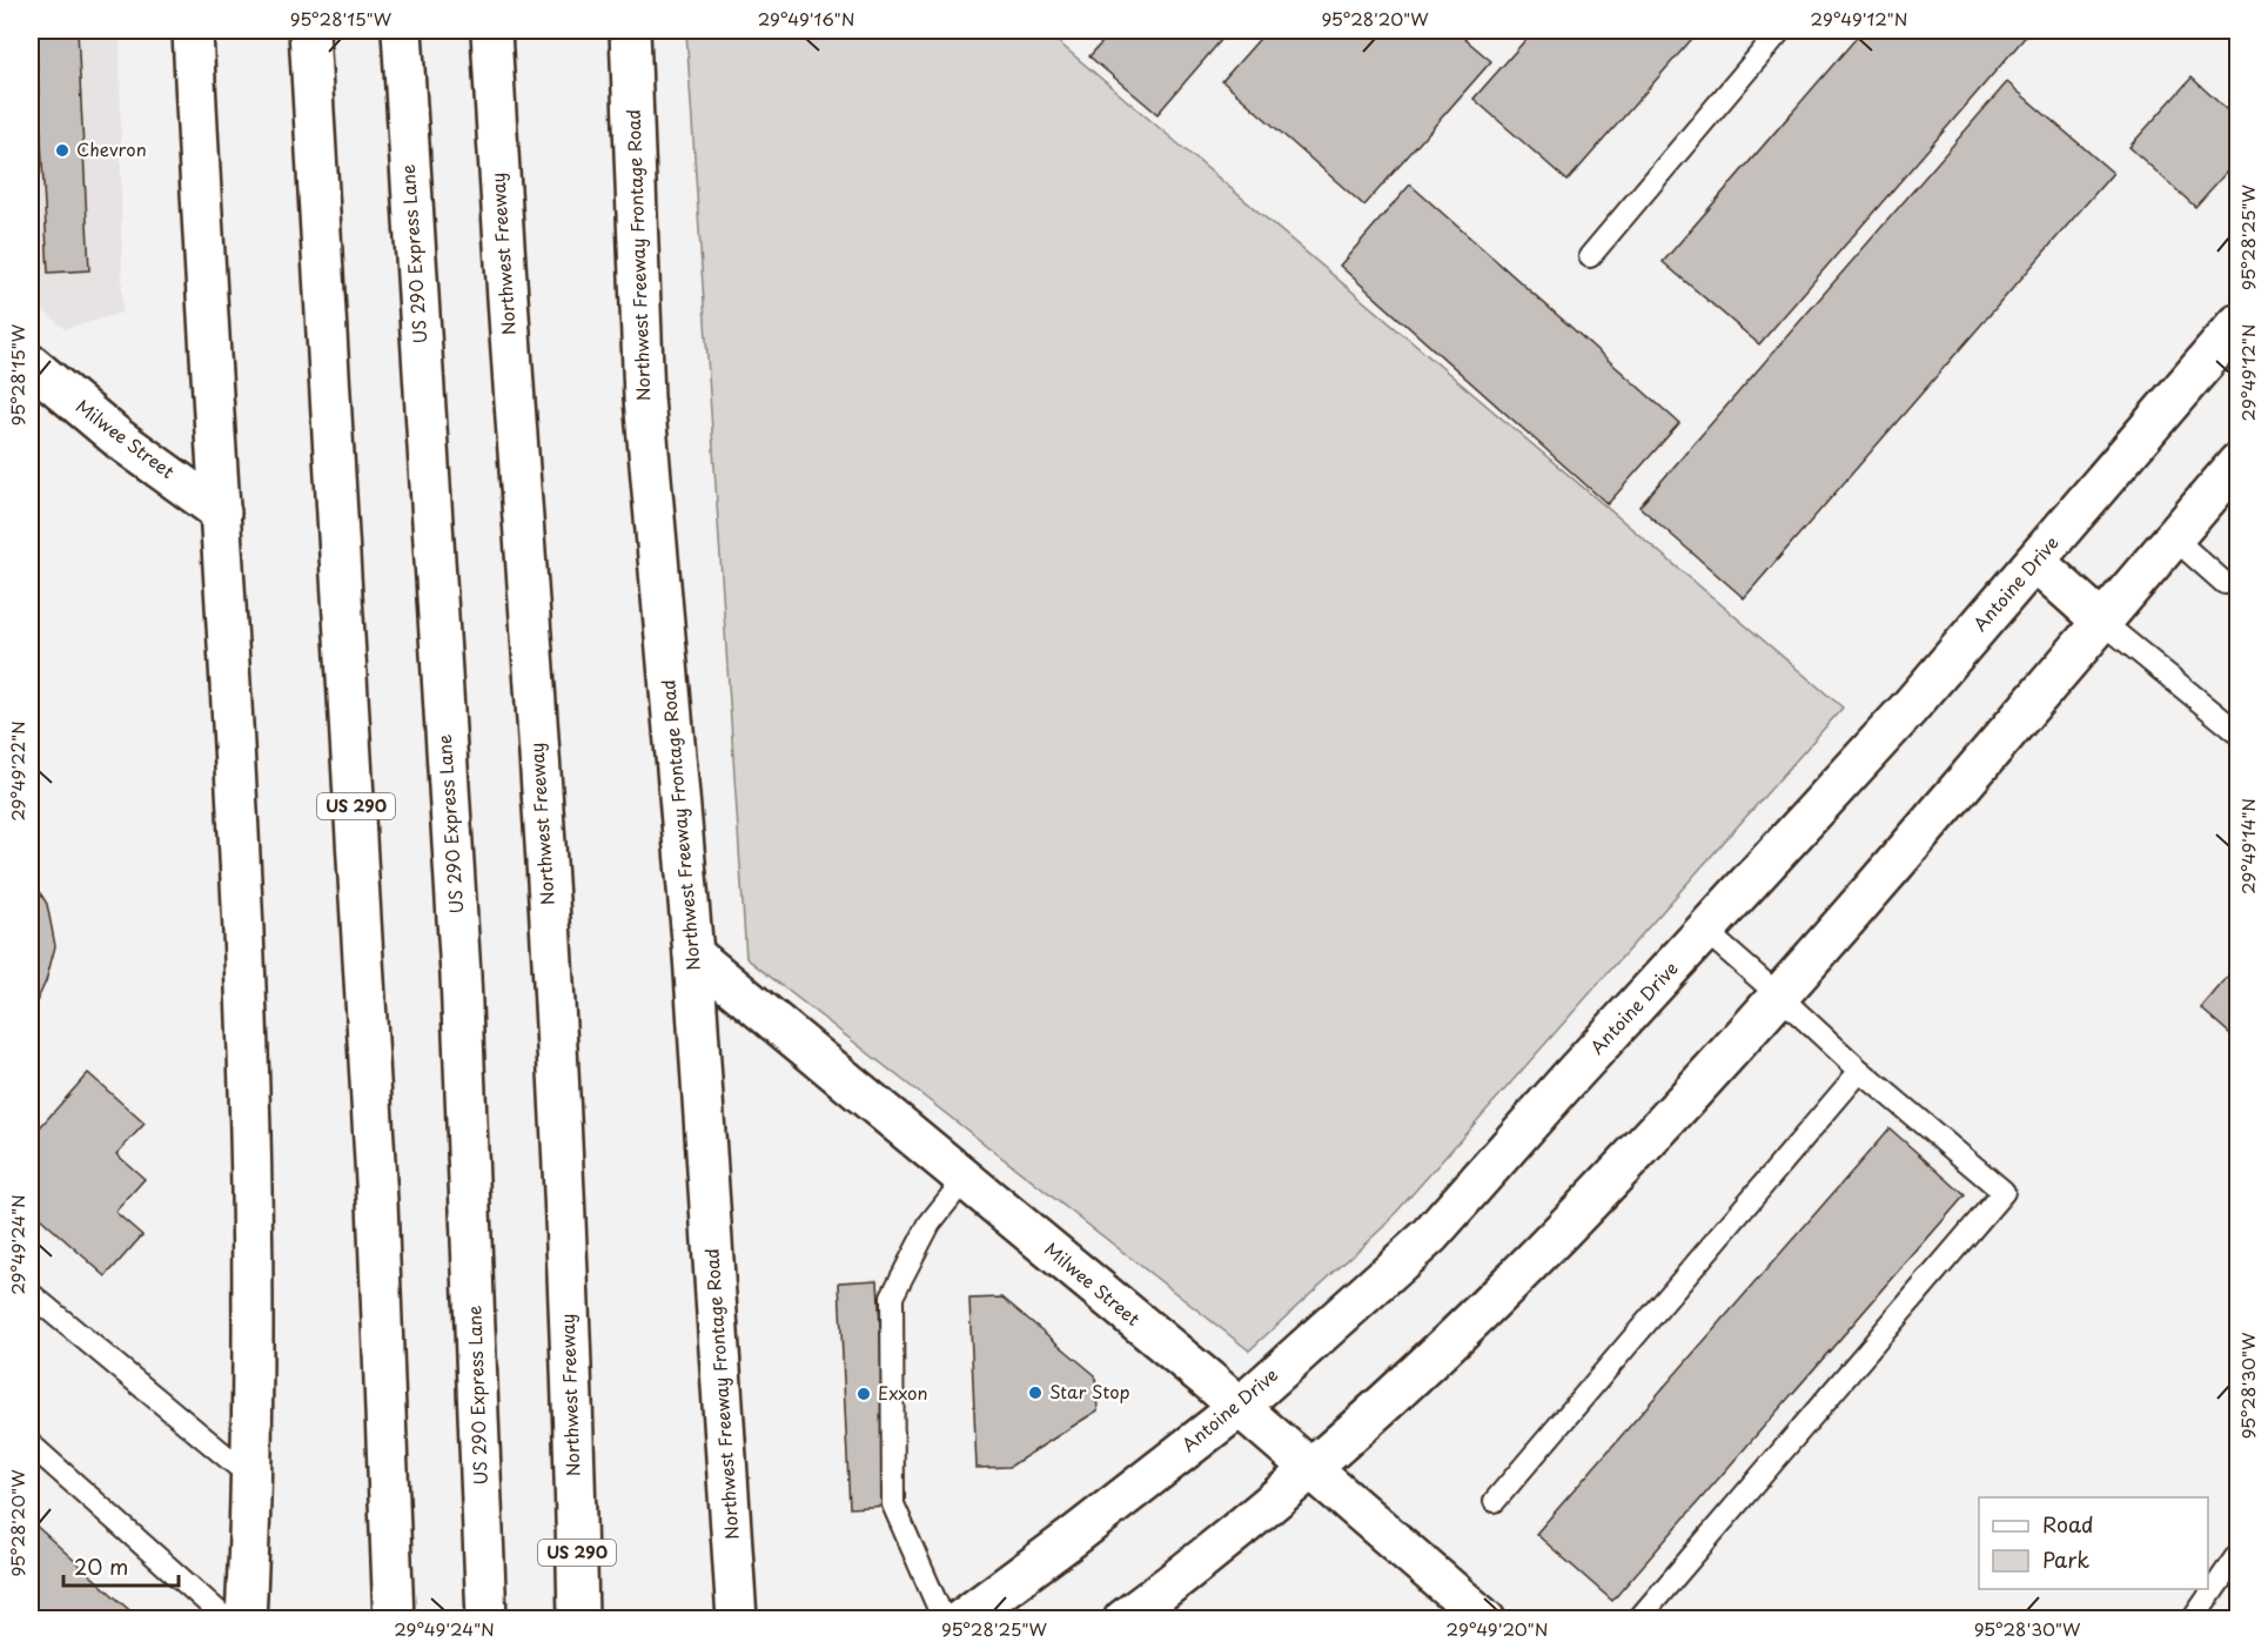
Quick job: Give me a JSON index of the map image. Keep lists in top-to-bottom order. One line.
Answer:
{"streets":{"main road":["US 290 Express Lane","Northwest Freeway","Northwest Freeway Frontage Road","Milwee Street","Antoine Drive","US 290"]},"crossings":[["Northwest Freeway Frontage Road","Milwee Street"],["Milwee Street","Antoine Drive"]],"places":["Chevron","Star Stop","Exxon"],"legend":["Road","Park"],"scale_bar":"20 m","coordinates":["95°28'15\"W","29°49'16\"N","95°28'20\"W","29°49'12\"N","95°28'25\"W","29°49'22\"N","29°49'14\"N","29°49'24\"N","95°28'30\"W","29°49'20\"N"]}
